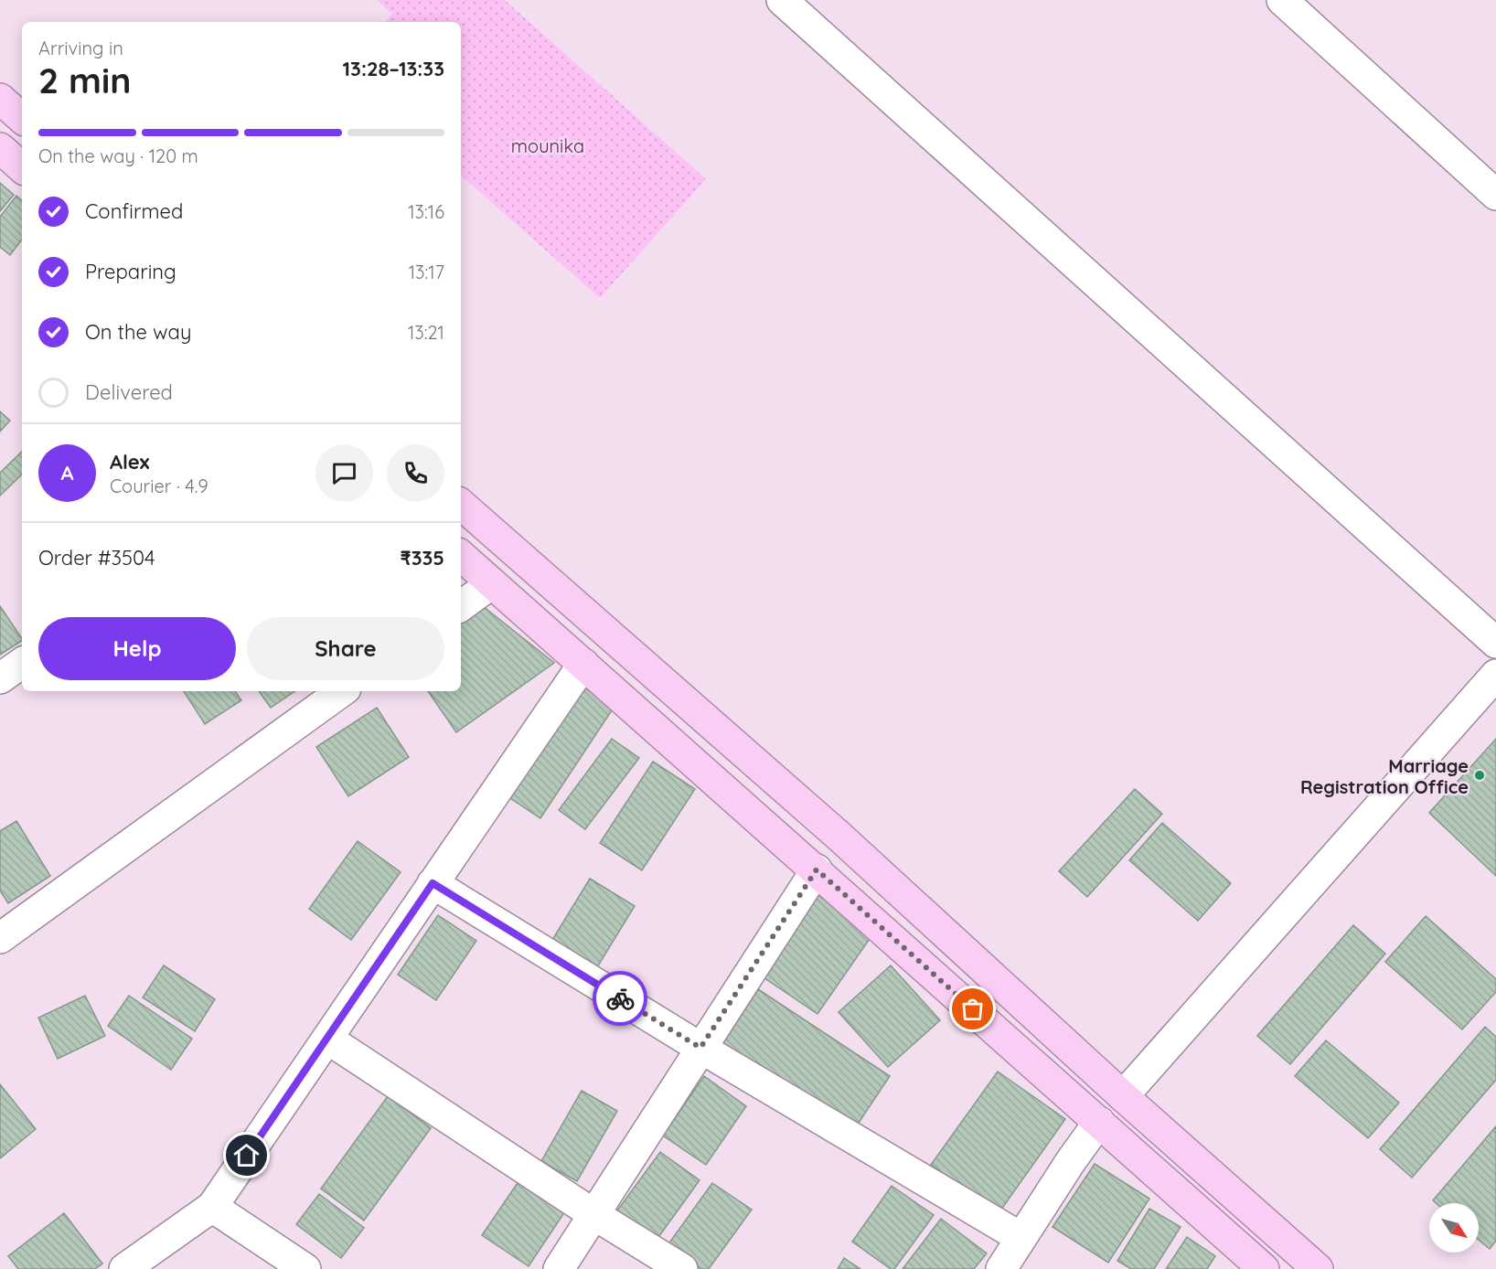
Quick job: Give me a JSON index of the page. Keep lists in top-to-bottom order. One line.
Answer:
{"parks":["mounika"],"places":["Marriage Registration Office"],"north":"bottom right","page":{"heading":["2 min","Arriving in","13:28–13:33"],"panel":["Alex","Courier · 4.9","Order #3504","₹335"],"bar":"On the way · 120 m","list":[["Confirmed","13:16"],["Preparing","13:17"],["On the way","13:21"],"Delivered"],"round":"A","buttons":["Help","Share"]}}
